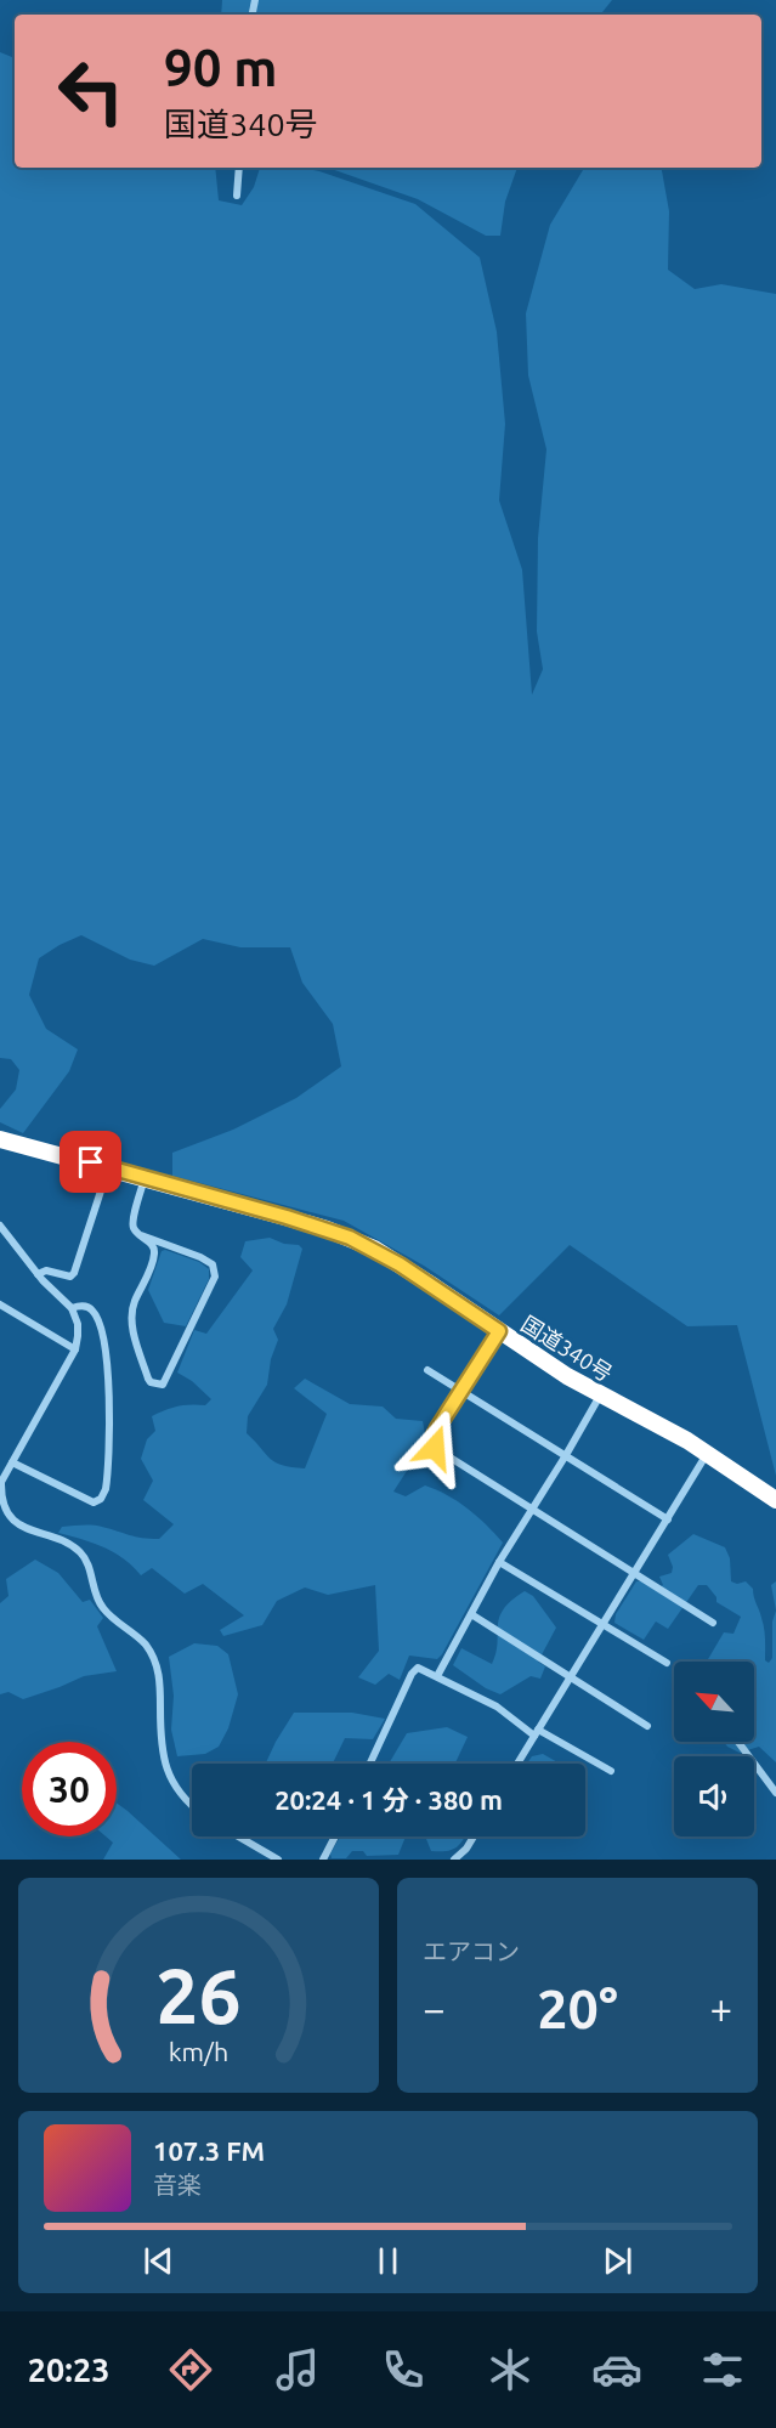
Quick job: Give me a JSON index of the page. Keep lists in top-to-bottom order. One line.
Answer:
{"streets":{"highway":["国道340号"]},"north":"top left","page":{"turn":["90 m","国道340号"],"limit":"30","trip":"20:24 · 1 分 · 380 m","tile":"エアコン","heat":["−","20°","+"],"song":["107.3 FM","音楽"],"tabs":"20:23","gauge":["26","km/h"]}}
